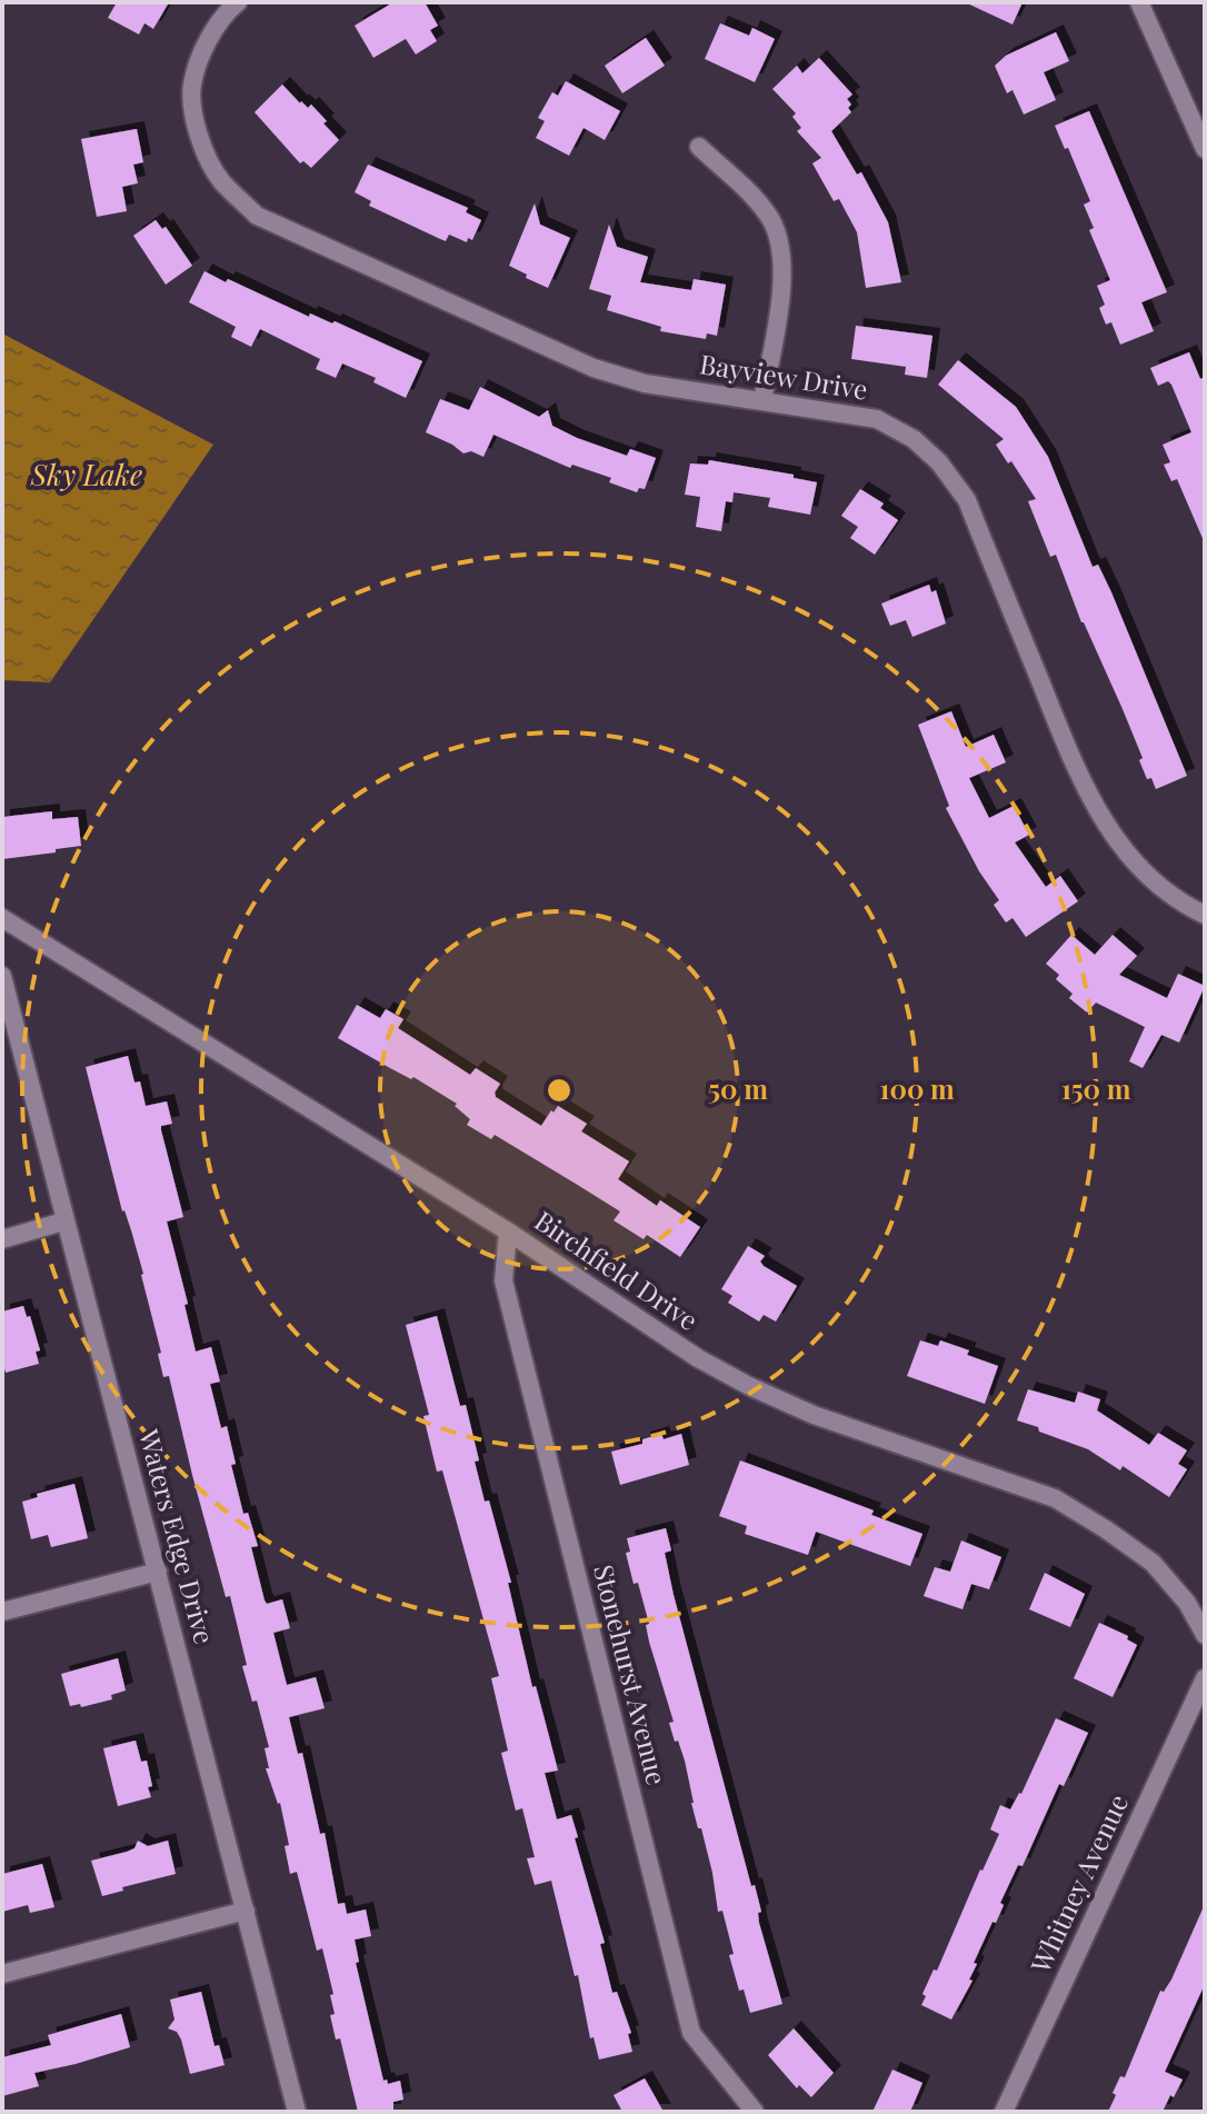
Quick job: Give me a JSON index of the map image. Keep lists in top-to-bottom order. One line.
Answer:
{"streets":{"street":["Bayview Drive","Birchfield Drive","Waters Edge Drive","Stonehurst Avenue","Whitney Avenue"]},"crossings":[["Birchfield Drive","Stonehurst Avenue"]],"water":["Sky Lake"],"rings":["50 m","100 m","150 m"]}
